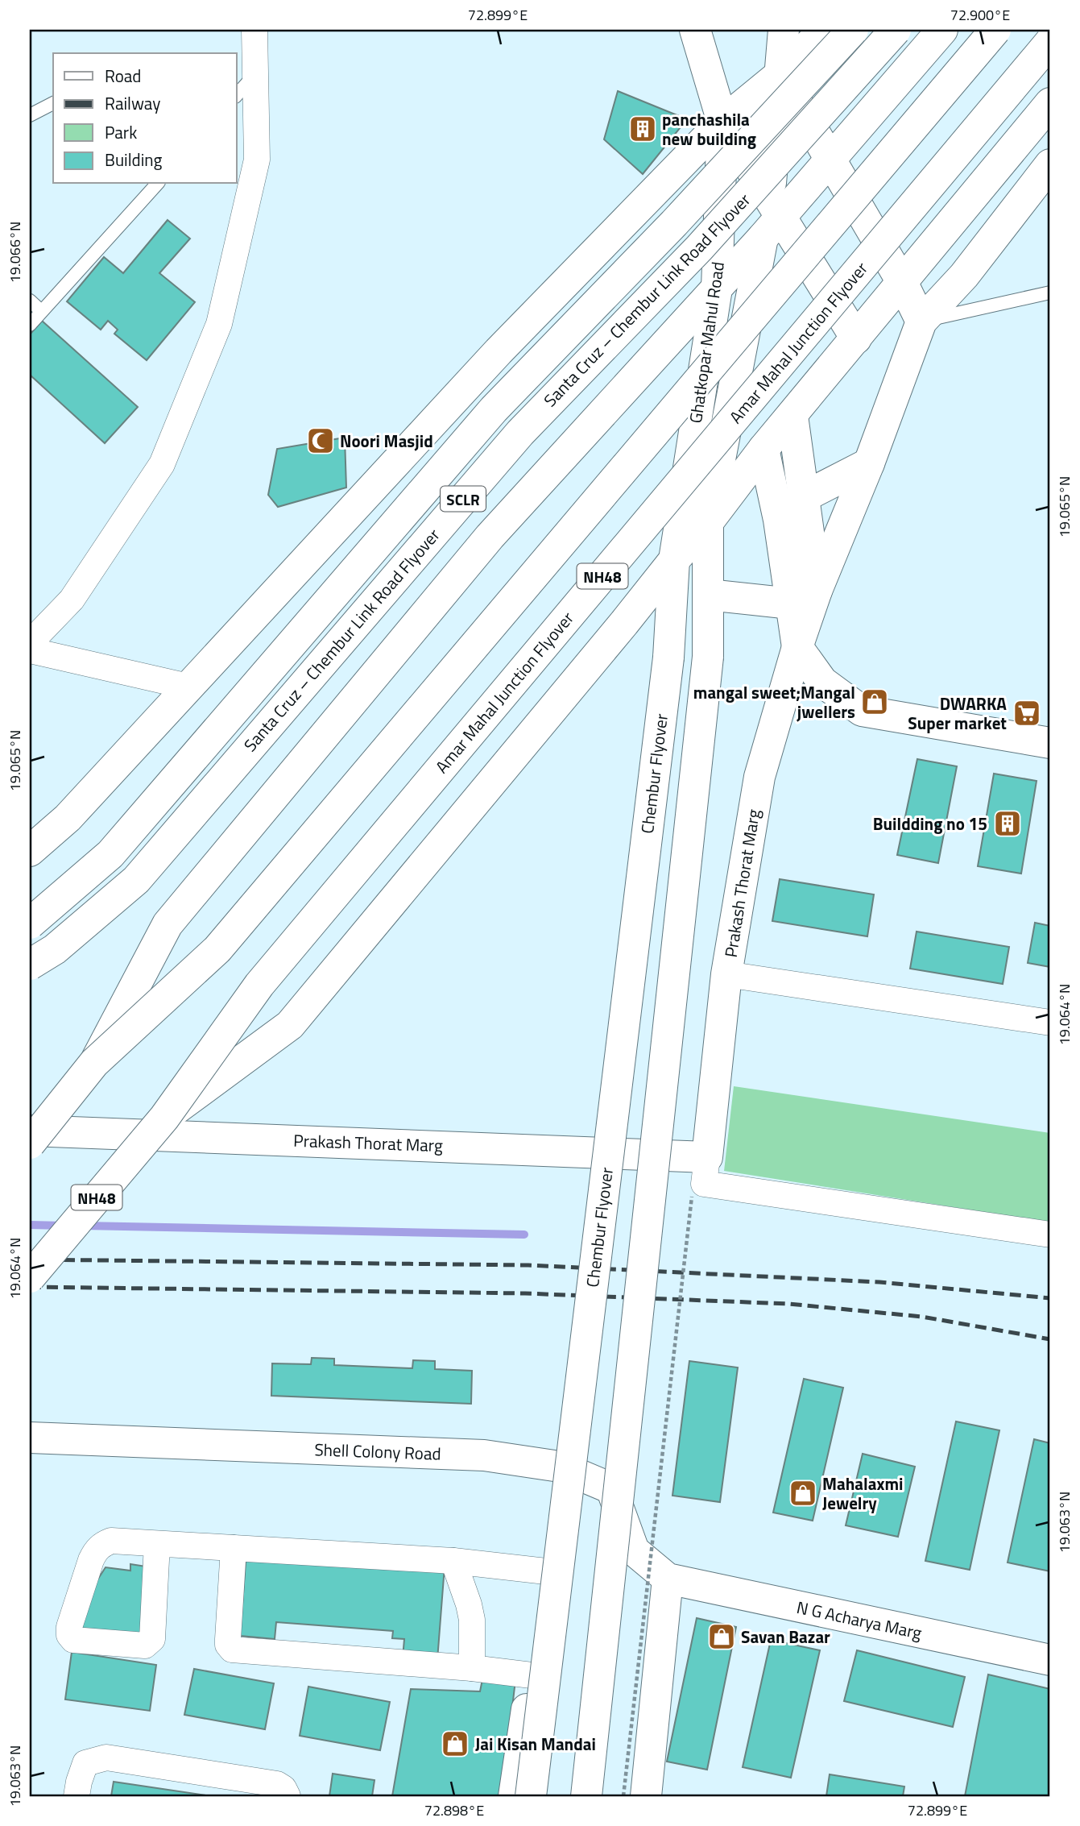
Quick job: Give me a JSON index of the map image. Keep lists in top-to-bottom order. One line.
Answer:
{"streets":{"main road":["Santa Cruz – Chembur Link Road Flyover","Ghatkopar Mahul Road","Amar Mahal Junction Flyover","SCLR","NH48","Chembur Flyover","Prakash Thorat Marg","Shell Colony Road","N G Acharya Marg"]},"crossings":[["Ghatkopar Mahul Road","Chembur Flyover"],["Amar Mahal Junction Flyover","NH48"],["Shell Colony Road","N G Acharya Marg"]],"places":{"building":["panchashila new building","Buildding no 15"],"mosque":["Noori Masjid"],"shop":["mangal sweet;Mangal jwellers","Mahalaxmi Jewelry","Savan Bazar","Jai Kisan Mandai"],"supermarket":["DWARKA Super market"]},"legend":["Road","Railway","Park","Building"],"coordinates":["72.899°E","72.900°E","19.066°N","19.065°N","19.064°N","19.063°N","72.898°E"]}
